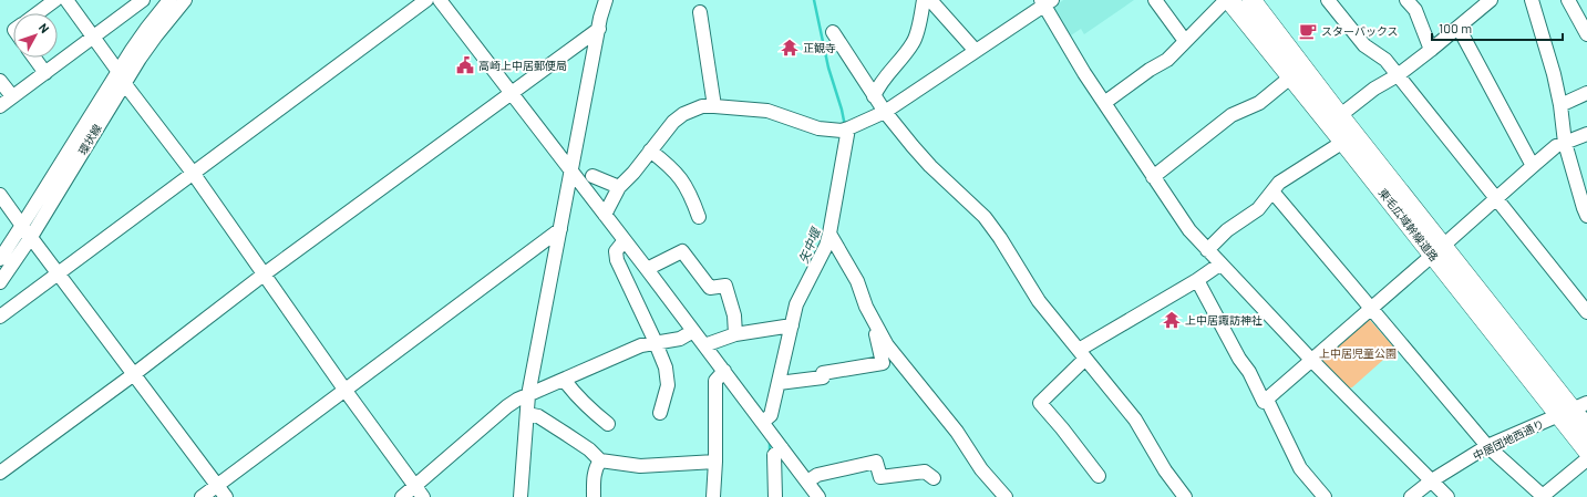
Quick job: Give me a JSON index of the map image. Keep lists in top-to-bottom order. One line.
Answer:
{"streets":{"highway":["東毛広域幹線道路"],"street":["環状線","中居団地西通り"]},"crossings":[["東毛広域幹線道路","中居団地西通り"]],"water":["矢中堰"],"parks":["上中居児童公園"],"places":{"cafe":["スターバックス"],"temple":["正観寺","上中居諏訪神社"],"public building":["高崎上中居郵便局"]},"scale_bar":"100 m","north":"top right"}
